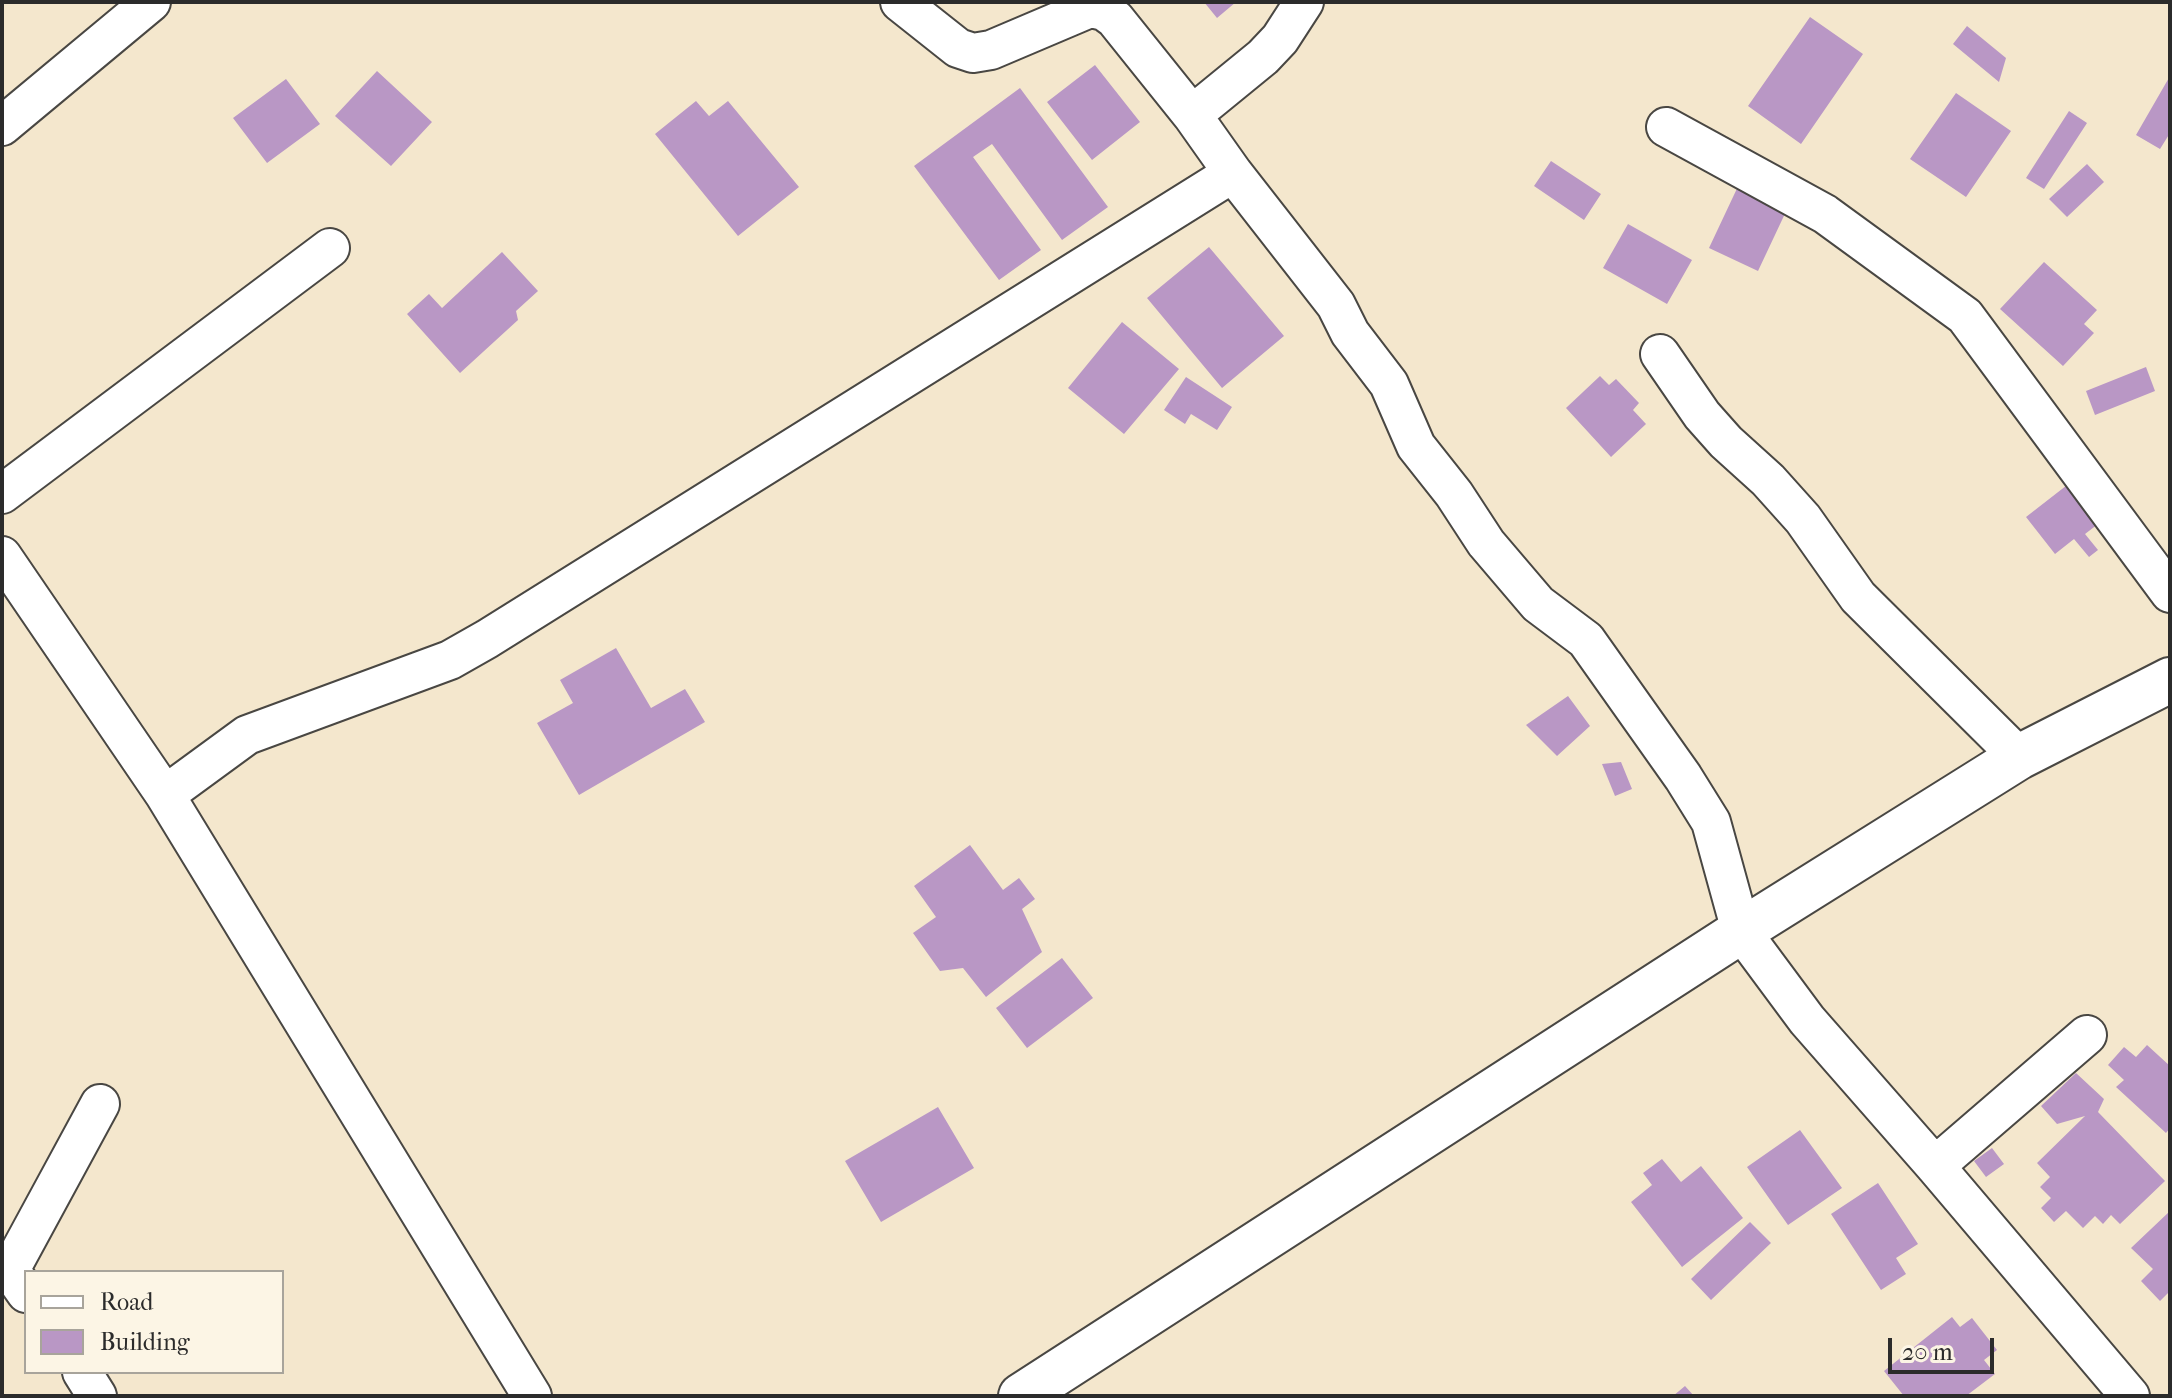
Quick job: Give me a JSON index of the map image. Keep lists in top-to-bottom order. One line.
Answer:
{"legend":["Road","Building"],"scale_bar":"20 m"}
